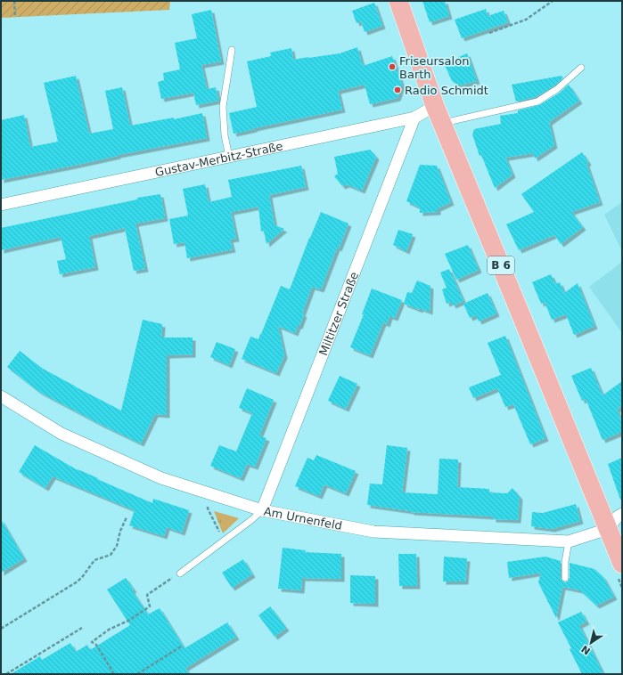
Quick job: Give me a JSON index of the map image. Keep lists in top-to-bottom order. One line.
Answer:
{"streets":{"main road":["B 6"],"street":["Gustav-Merbitz-Straße","Miltitzer Straße","Am Urnenfeld"]},"crossings":[["Gustav-Merbitz-Straße","B 6"],["Gustav-Merbitz-Straße","Miltitzer Straße"],["B 6","Am Urnenfeld"],["Miltitzer Straße","Am Urnenfeld"]],"places":["Friseursalon Barth","Radio Schmidt"],"north":"bottom left"}
